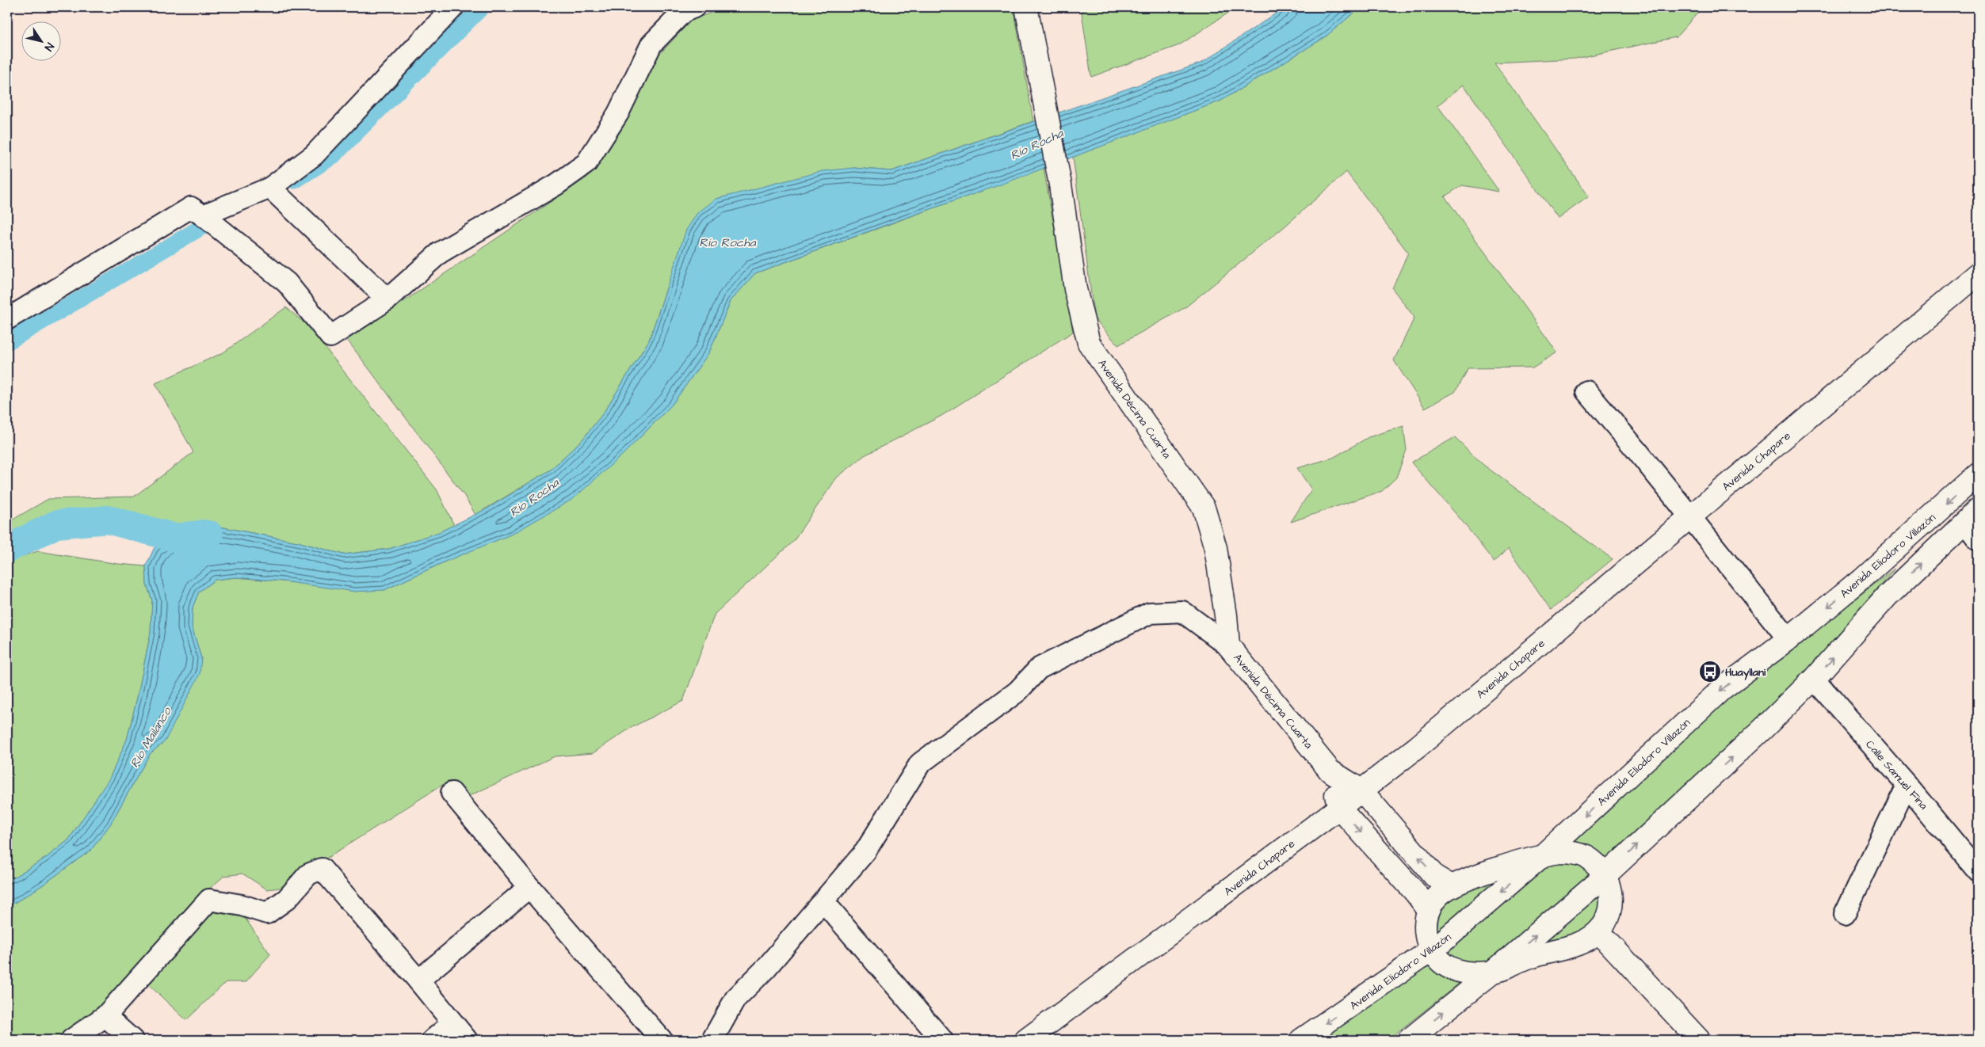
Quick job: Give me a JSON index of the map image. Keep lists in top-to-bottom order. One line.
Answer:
{"streets":{"main road":["Avenida Décima Cuarta","Avenida Chapare","Avenida Eliodoro Villazón"],"street":["Calle Samuel Fina"]},"crossings":[["Avenida Décima Cuarta","Avenida Chapare"]],"water":["Río Rocha","Río Mailanco"],"places":{"bus stop":["Huayllani"]},"north":"bottom right"}
